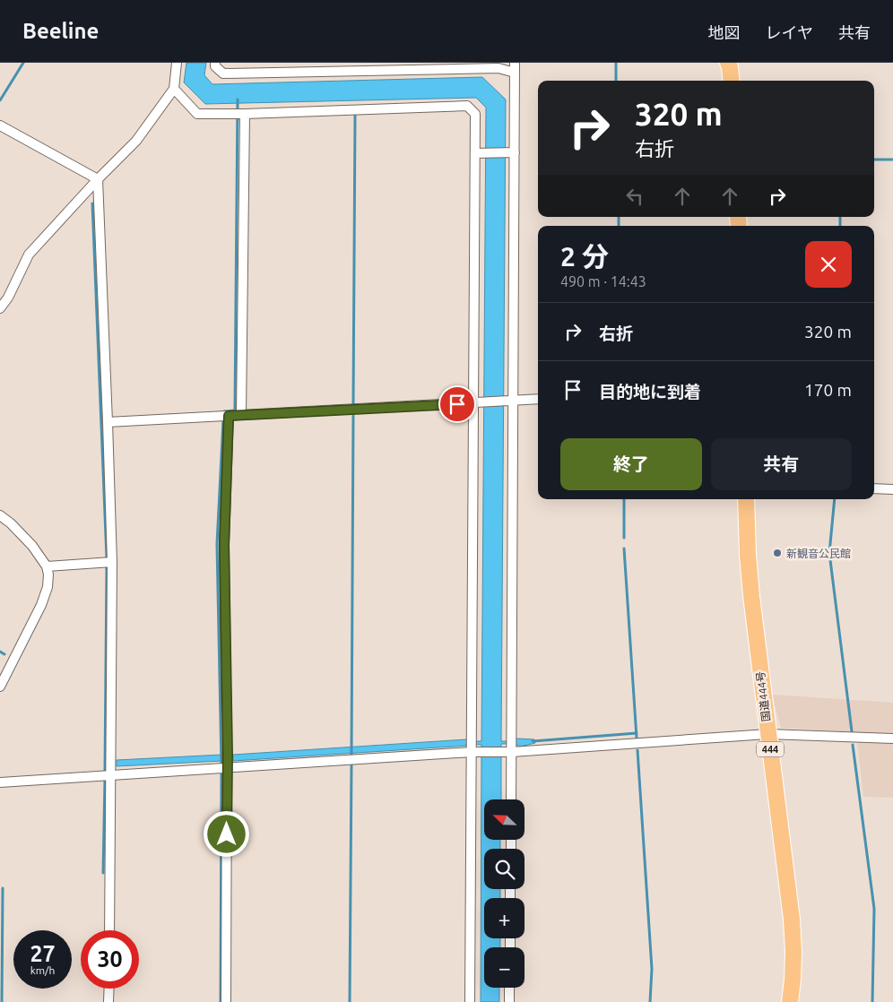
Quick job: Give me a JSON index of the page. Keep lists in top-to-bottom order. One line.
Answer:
{"streets":{"highway":["国道444号","444"]},"places":["新観音公民館"],"north":"top left","page":{"header":"Beeline","nav":["地図","レイヤ","共有"],"turn":["320 m","右折"],"heading":["2 分","490 m · 14:43"],"list":[{"name":"右折","value":"320 m"},{"name":"目的地に到着","value":"170 m"}],"buttons":["終了","共有"],"map_buttons":["+","−"],"speed":"27 km/h","limit":"30"}}
